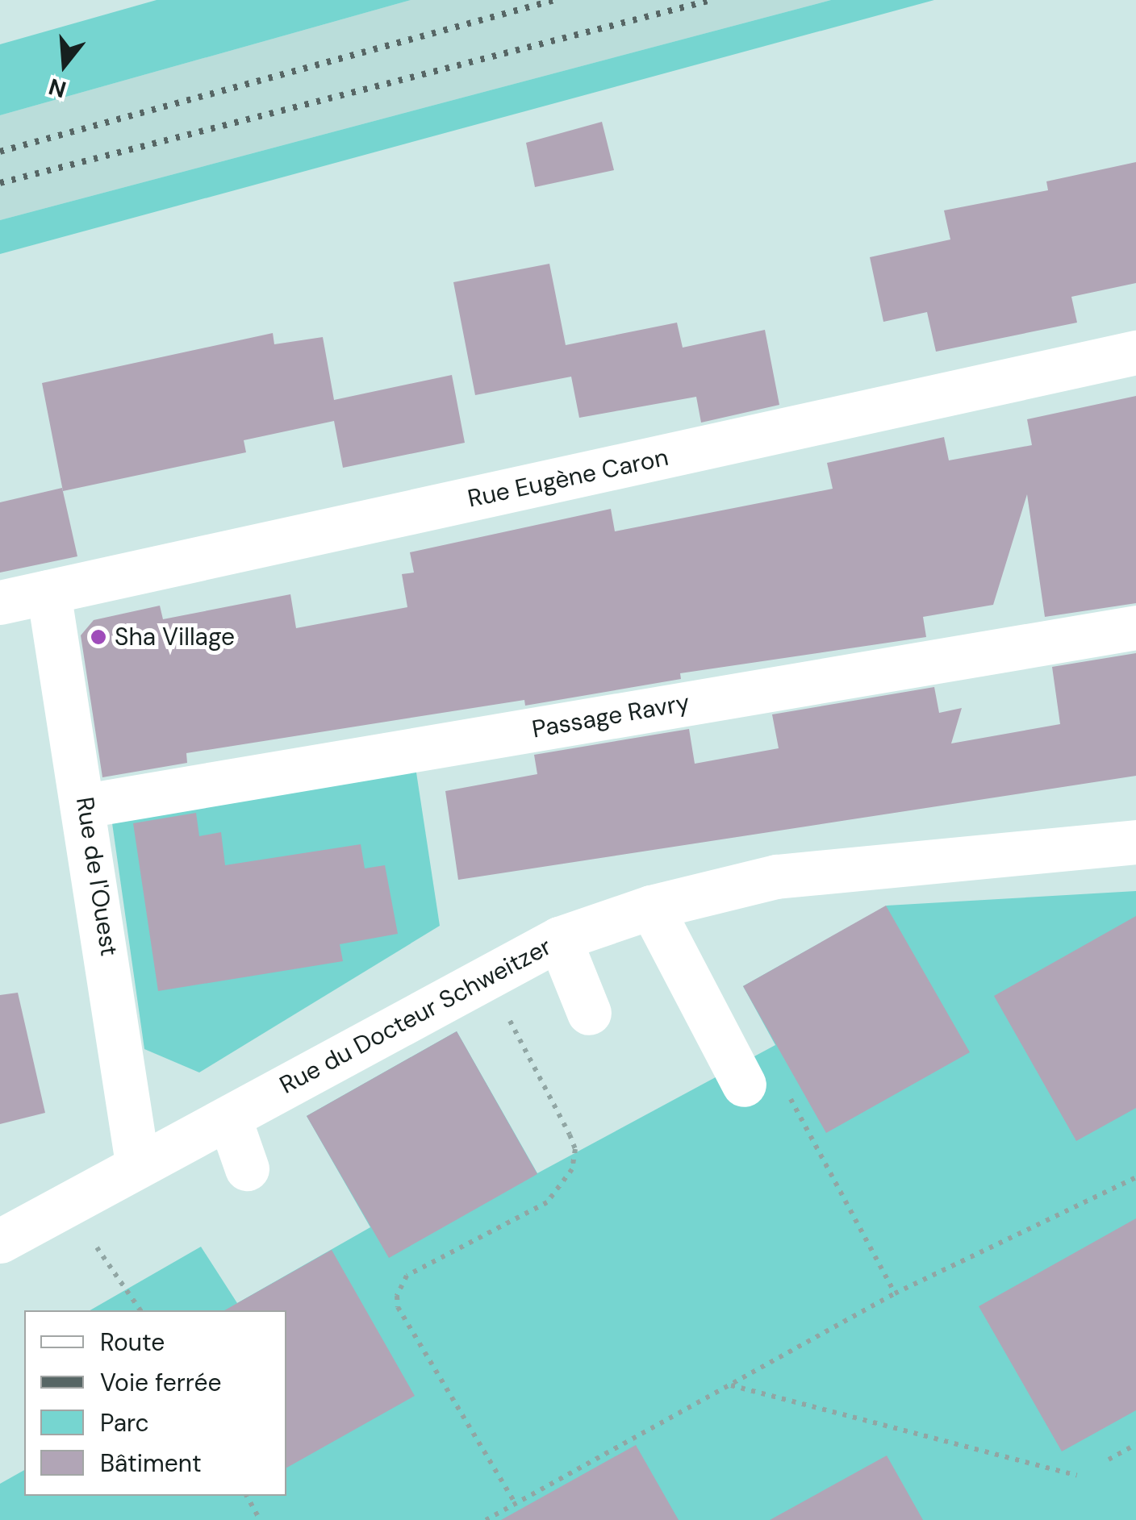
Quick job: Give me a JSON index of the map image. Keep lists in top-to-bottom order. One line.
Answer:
{"streets":{"street":["Rue Eugène Caron","Passage Ravry","Rue de l'Ouest","Rue du Docteur Schweitzer"]},"crossings":[["Rue Eugène Caron","Rue de l'Ouest"],["Passage Ravry","Rue de l'Ouest"],["Rue de l'Ouest","Rue du Docteur Schweitzer"]],"places":["Sha Village"],"legend":["Route","Voie ferrée","Parc","Bâtiment"],"north":"bottom"}
